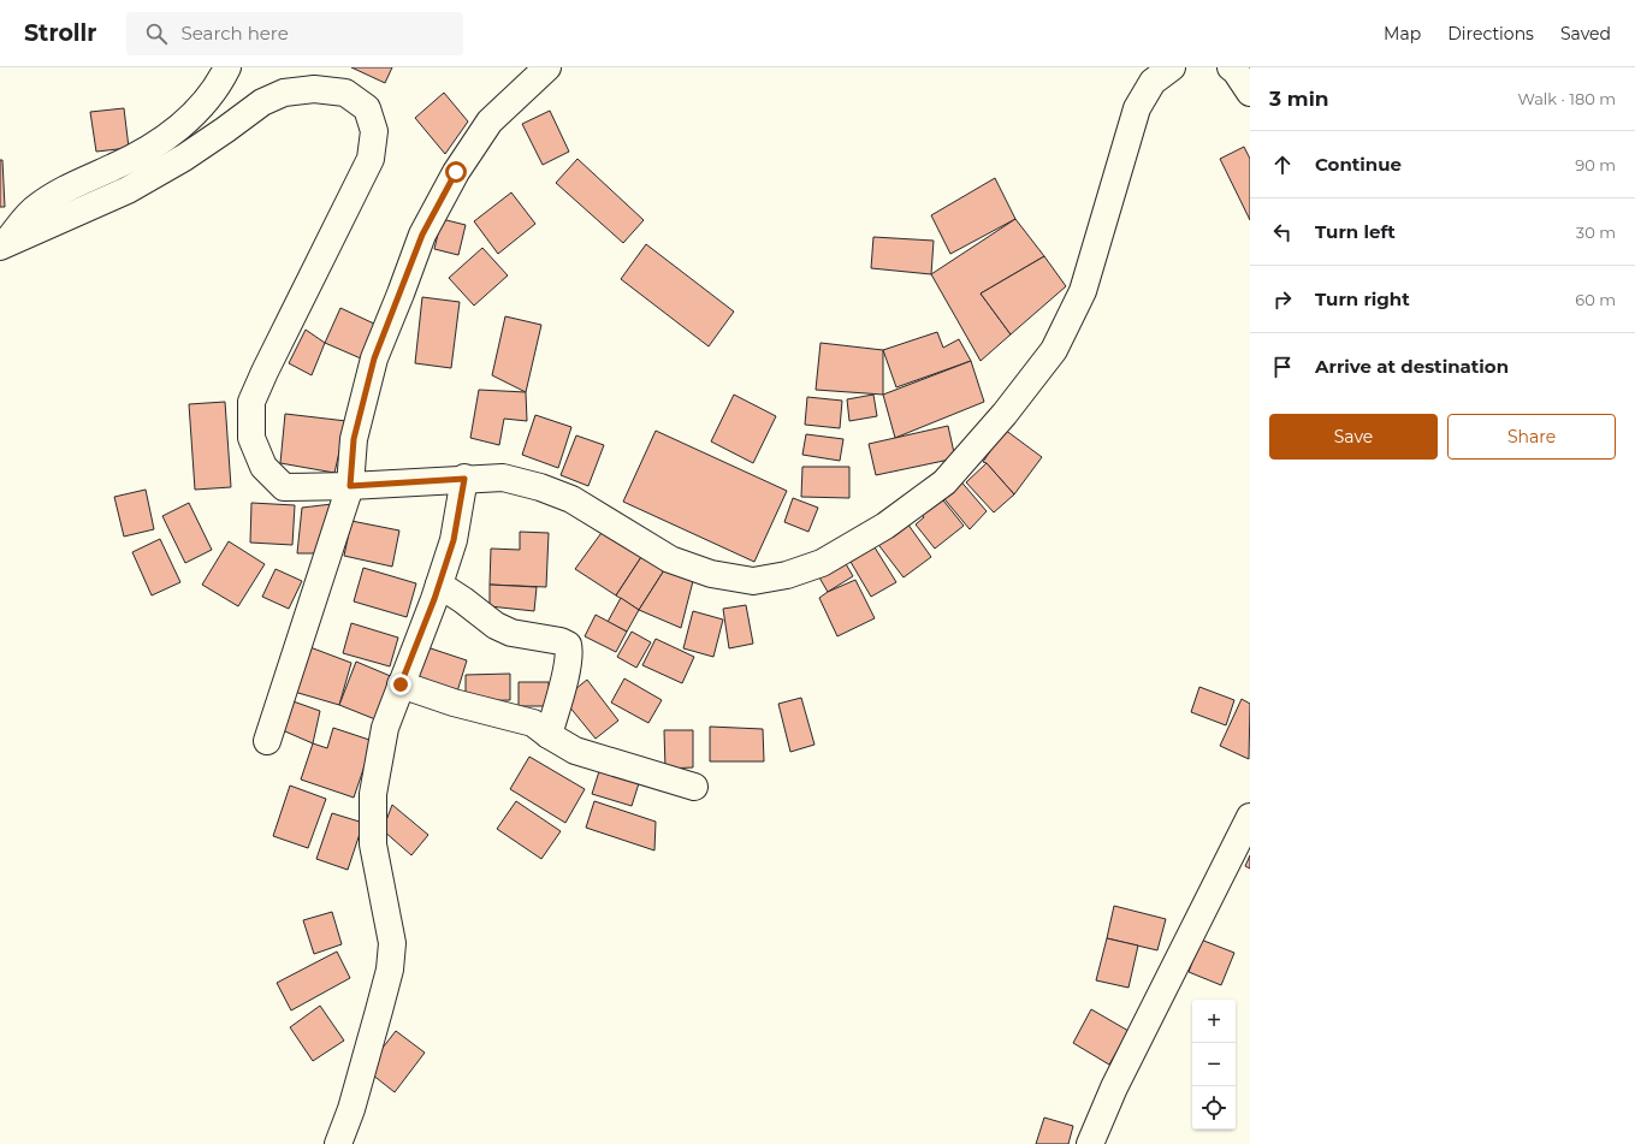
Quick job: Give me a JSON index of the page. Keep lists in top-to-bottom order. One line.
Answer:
{"page":{"header":"Strollr","search":"Search here","nav":["Map","Directions","Saved"],"heading":["3 min","Walk · 180 m"],"list":[["Continue","90 m"],["Turn left","30 m"],["Turn right","60 m"],"Arrive at destination"],"buttons":["Save","Share"],"map_buttons":["+","−"]}}
